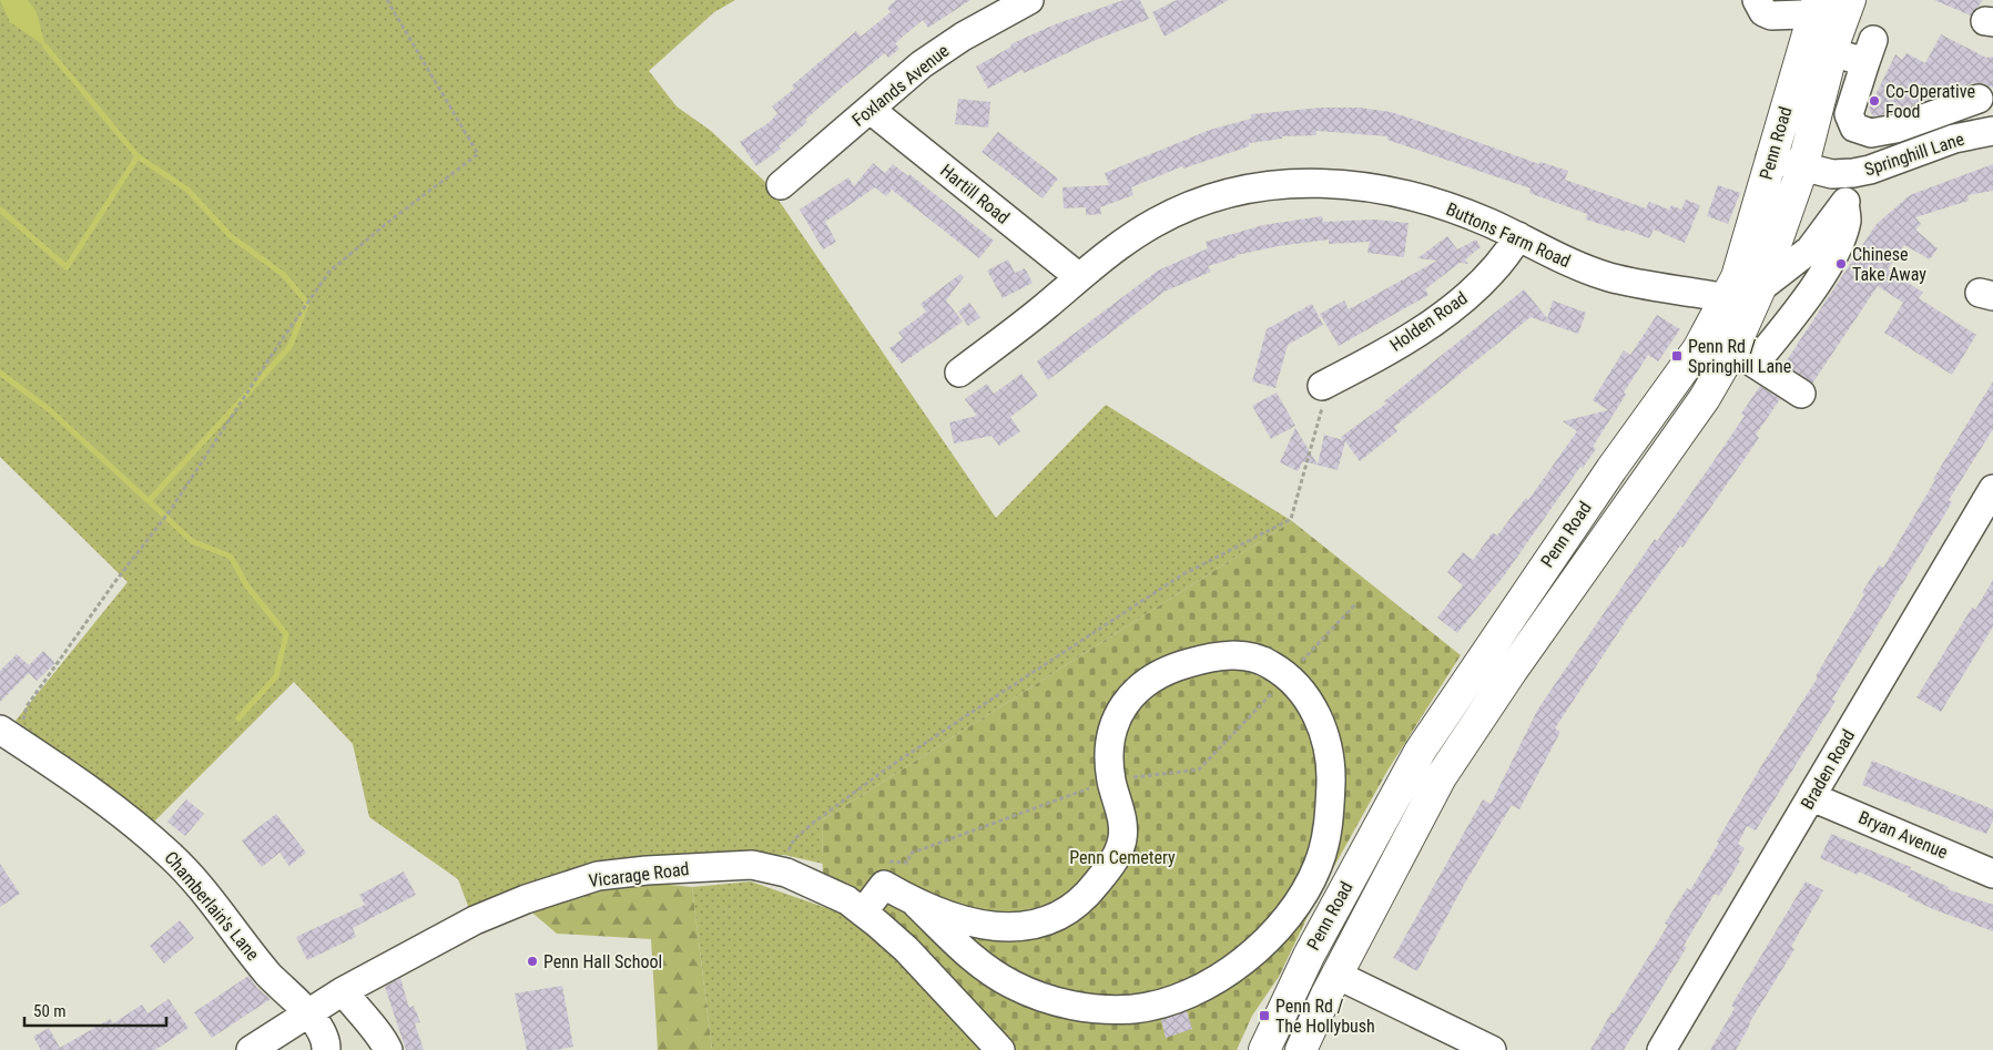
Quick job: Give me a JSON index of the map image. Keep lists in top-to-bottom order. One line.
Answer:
{"streets":{"highway":["Penn Road"],"street":["Foxlands Avenue","Springhill Lane","Hartill Road","Buttons Farm Road","Holden Road","Braden Road","Bryan Avenue","Vicarage Road","Chamberlain's Lane"]},"crossings":[["Foxlands Avenue","Hartill Road"],["Penn Road","Springhill Lane"],["Penn Road","Buttons Farm Road"],["Hartill Road","Buttons Farm Road"],["Buttons Farm Road","Holden Road"],["Braden Road","Bryan Avenue"],["Vicarage Road","Chamberlain's Lane"]],"parks":["Penn Cemetery"],"places":{"other":["Co-Operative Food","Chinese Take Away","Penn Hall School"],"transit":["Penn Rd / Springhill Lane","Penn Rd / The Hollybush"]},"scale_bar":"50 m"}
